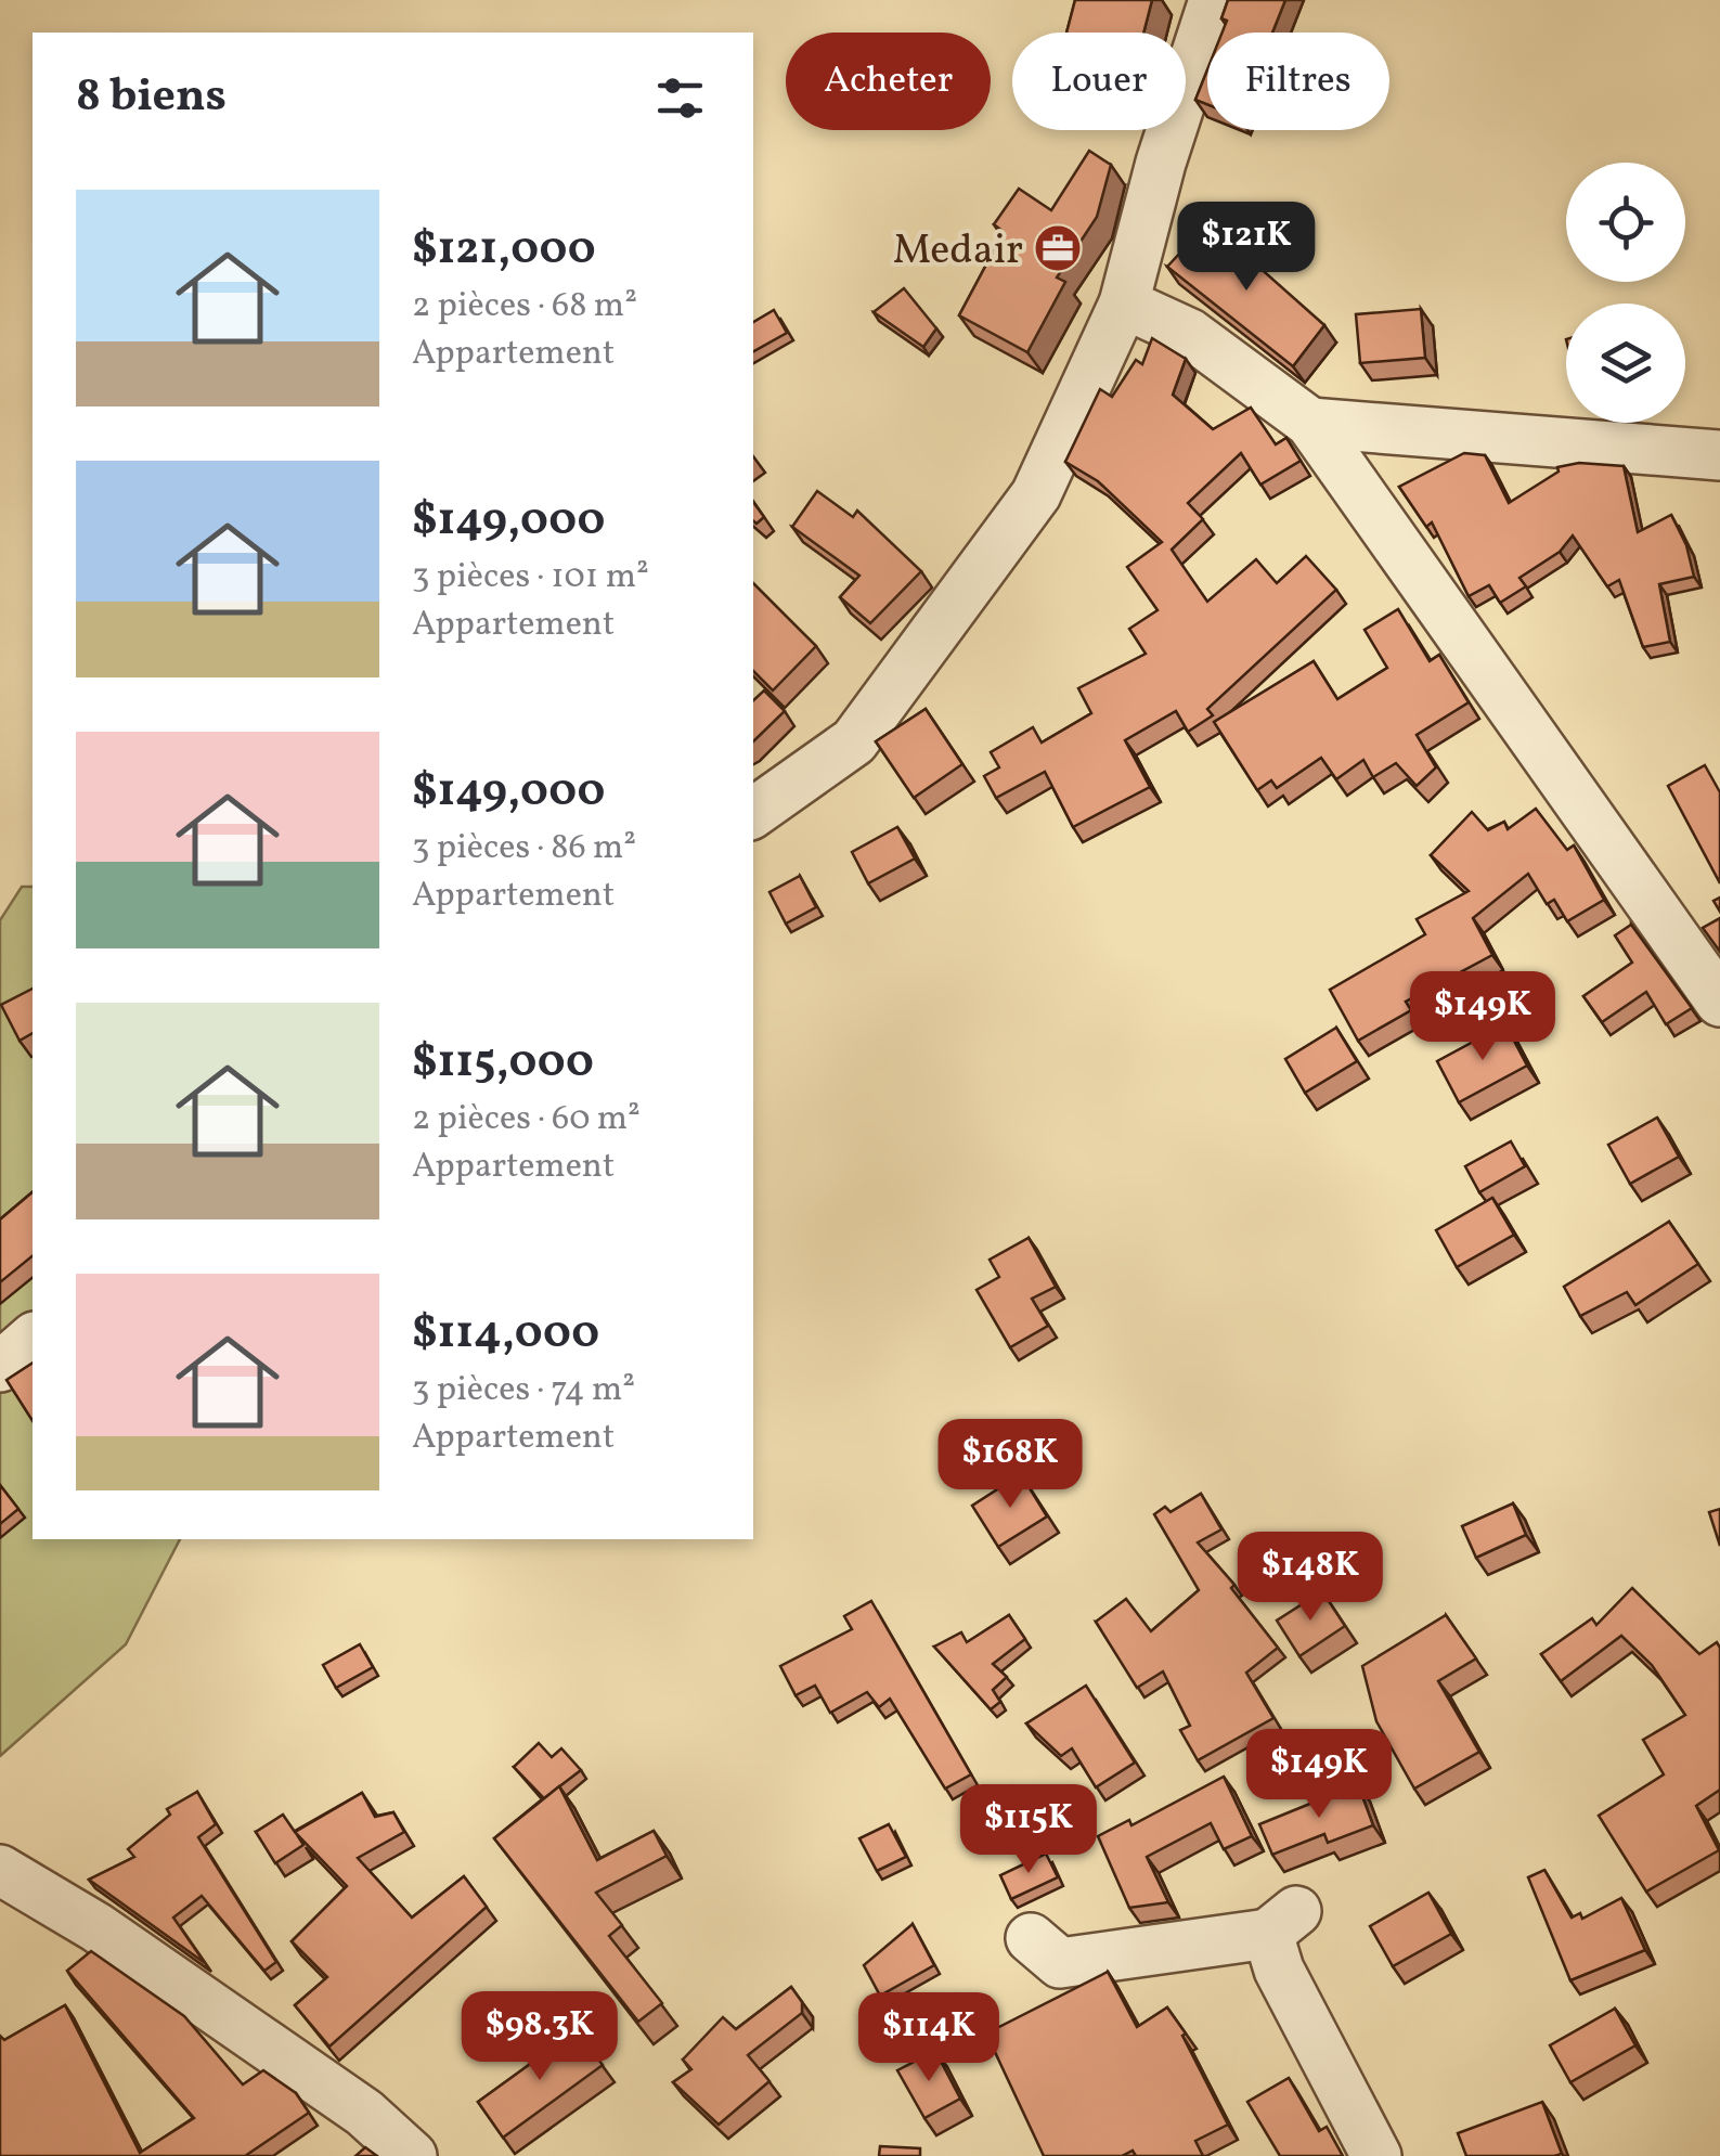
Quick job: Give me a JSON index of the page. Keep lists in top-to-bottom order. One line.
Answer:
{"places":{"office":["Medair"]},"page":{"chip":["Acheter","Louer","Filtres"],"heading":"8 biens","list":[{"name":"$121,000","note":"2 pièces · 68 m² · Appartement"},{"name":"$149,000","note":"3 pièces · 101 m² · Appartement"},{"name":"$149,000","note":"3 pièces · 86 m² · Appartement"},{"name":"$115,000","note":"2 pièces · 60 m² · Appartement"},{"name":"$114,000","note":"3 pièces · 74 m² · Appartement"}],"price":["$121K","$149K","$168K","$148K","$149K","$115K","$98.3K","$114K"]}}
